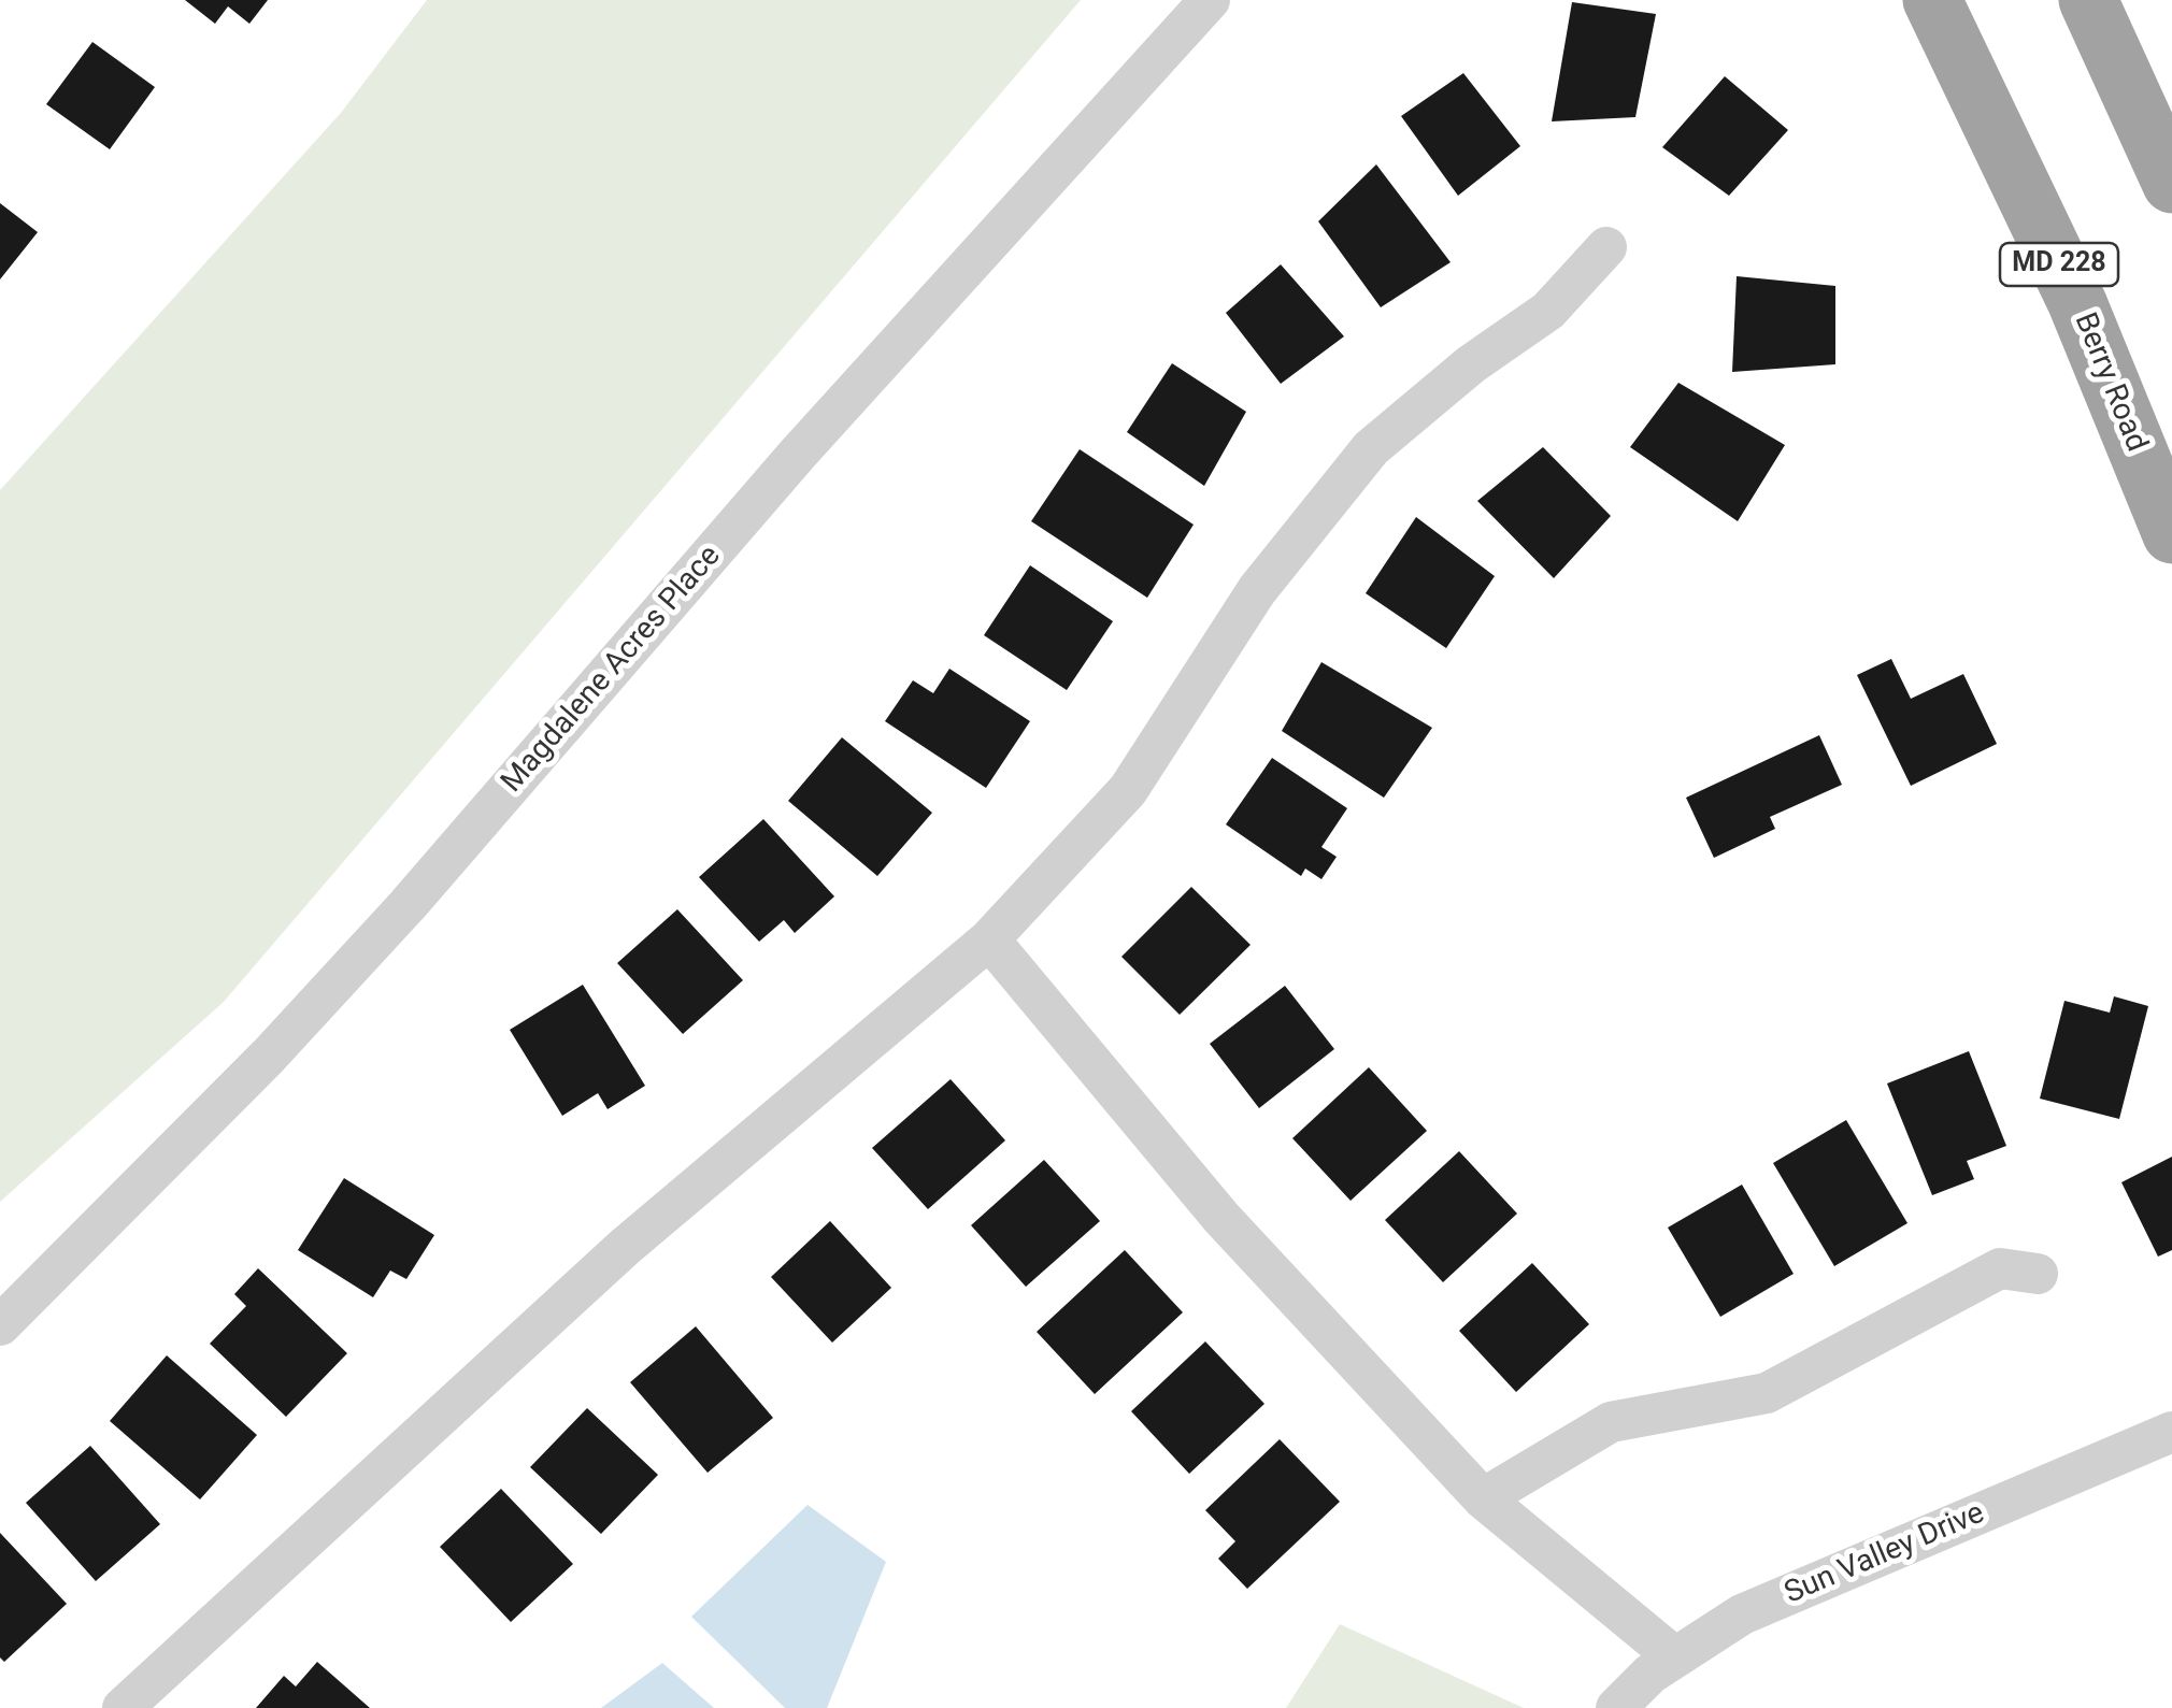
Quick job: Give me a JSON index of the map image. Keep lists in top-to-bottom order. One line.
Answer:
{"streets":{"highway":["MD 228","Berry Road"],"street":["Magdalene Acres Place","Sun Valley Drive"]}}
